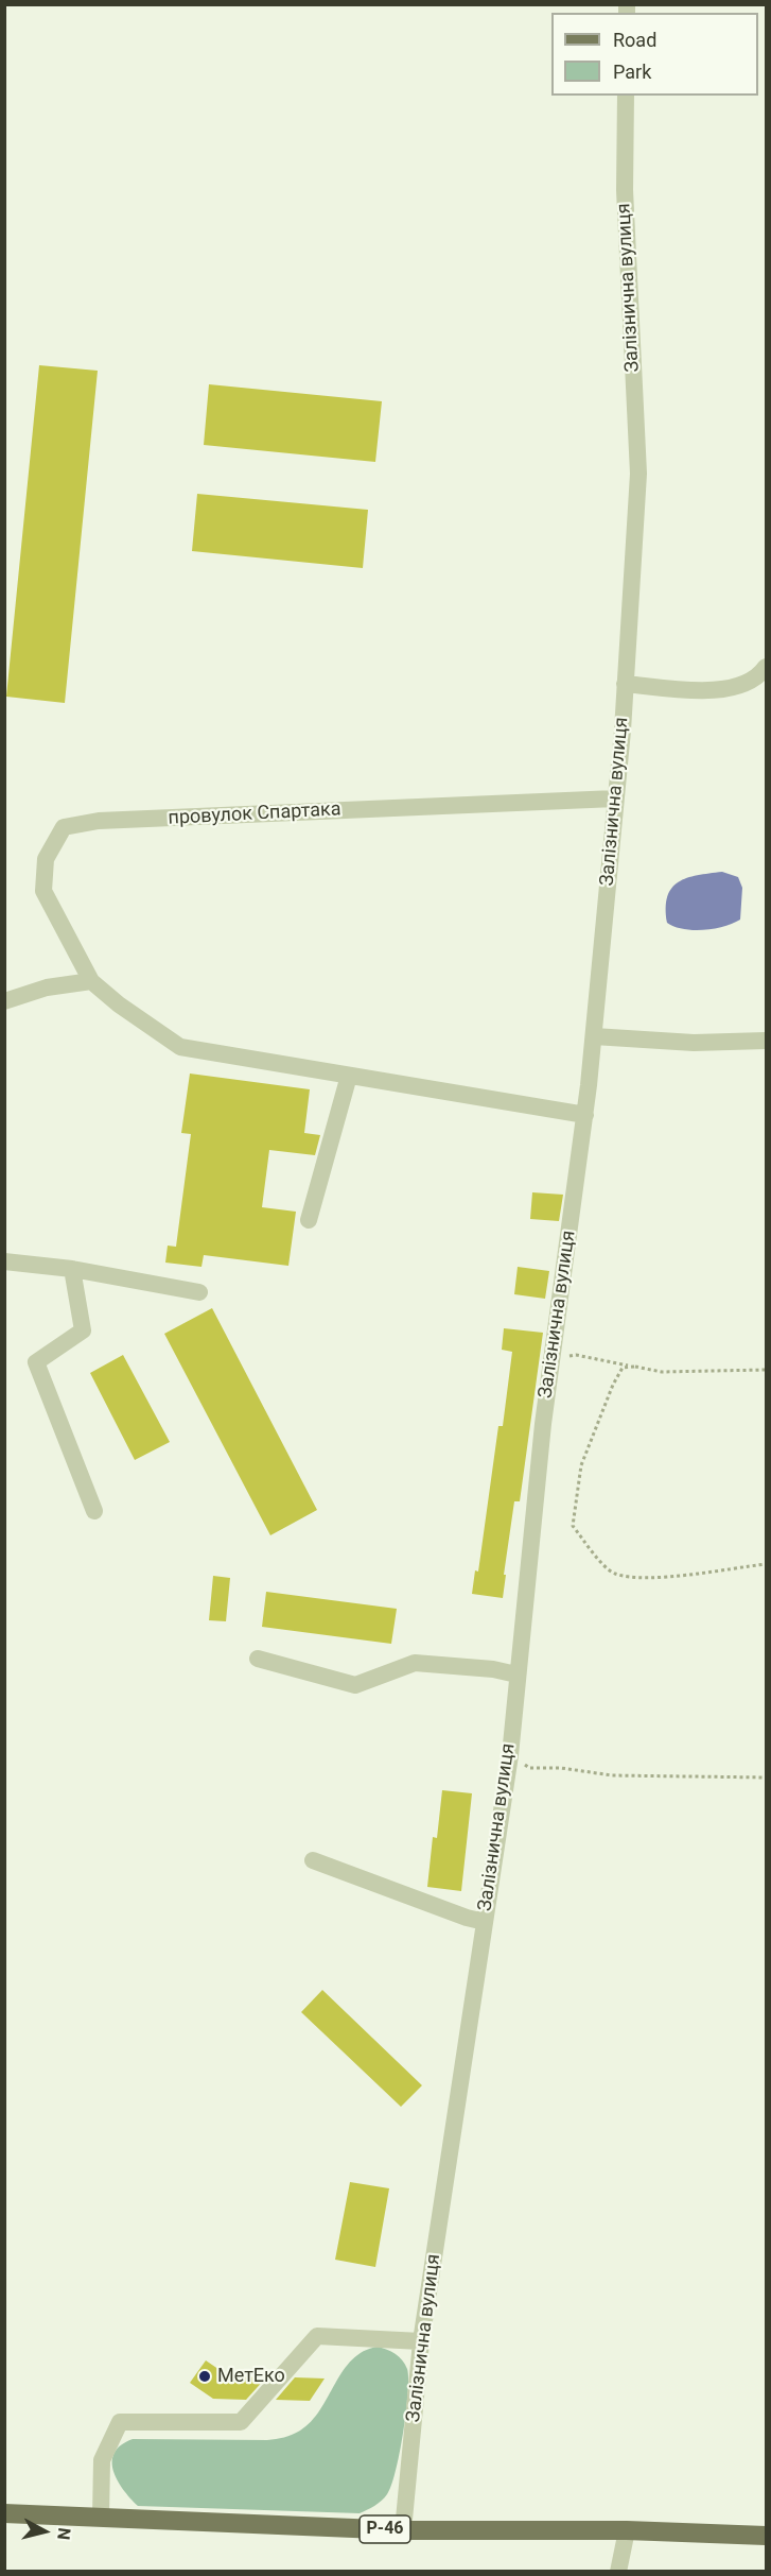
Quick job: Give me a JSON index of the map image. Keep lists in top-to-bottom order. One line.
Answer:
{"streets":{"main road":["Р-46"],"street":["Залізнична вулиця","провулок Спартака"]},"crossings":[["Залізнична вулиця","провулок Спартака"],["Залізнична вулиця","Р-46"]],"places":["МетЕко"],"legend":["Road","Park"],"north":"right"}
